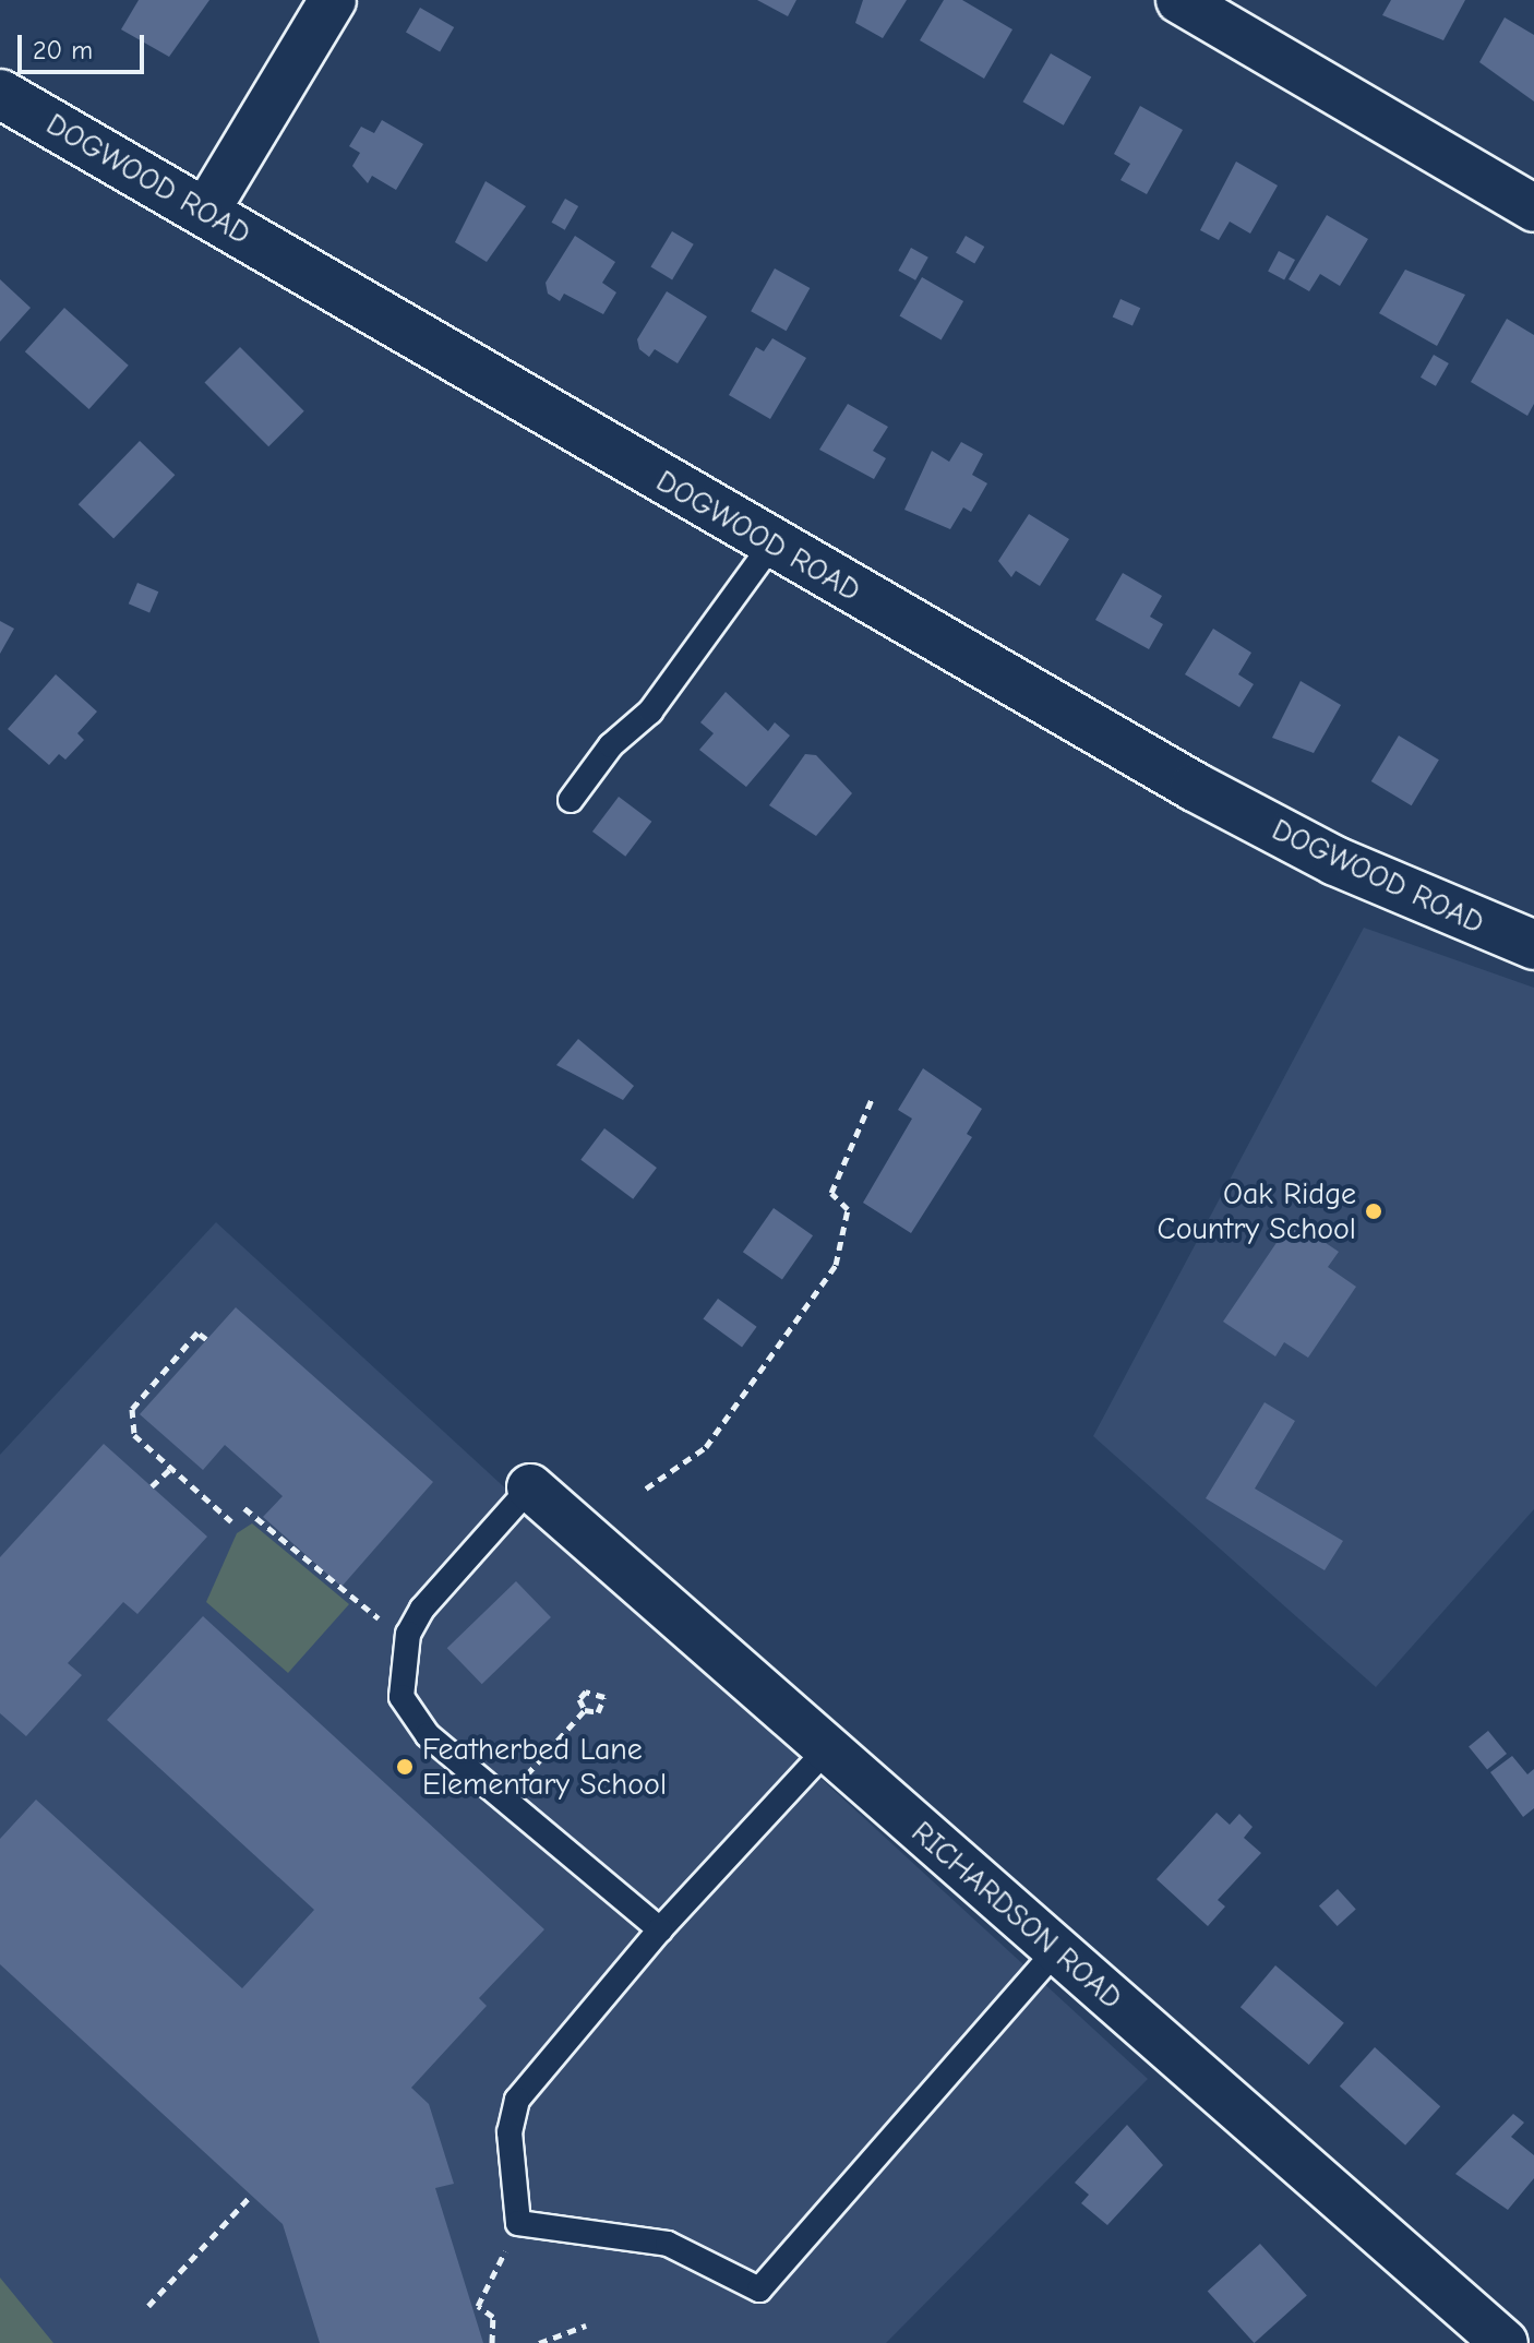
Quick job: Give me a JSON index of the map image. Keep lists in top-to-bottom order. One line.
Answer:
{"streets":{"main road":["DOGWOOD ROAD"],"street":["RICHARDSON ROAD"]},"places":["Oak Ridge Country School","Featherbed Lane Elementary School"],"scale_bar":"20 m"}
